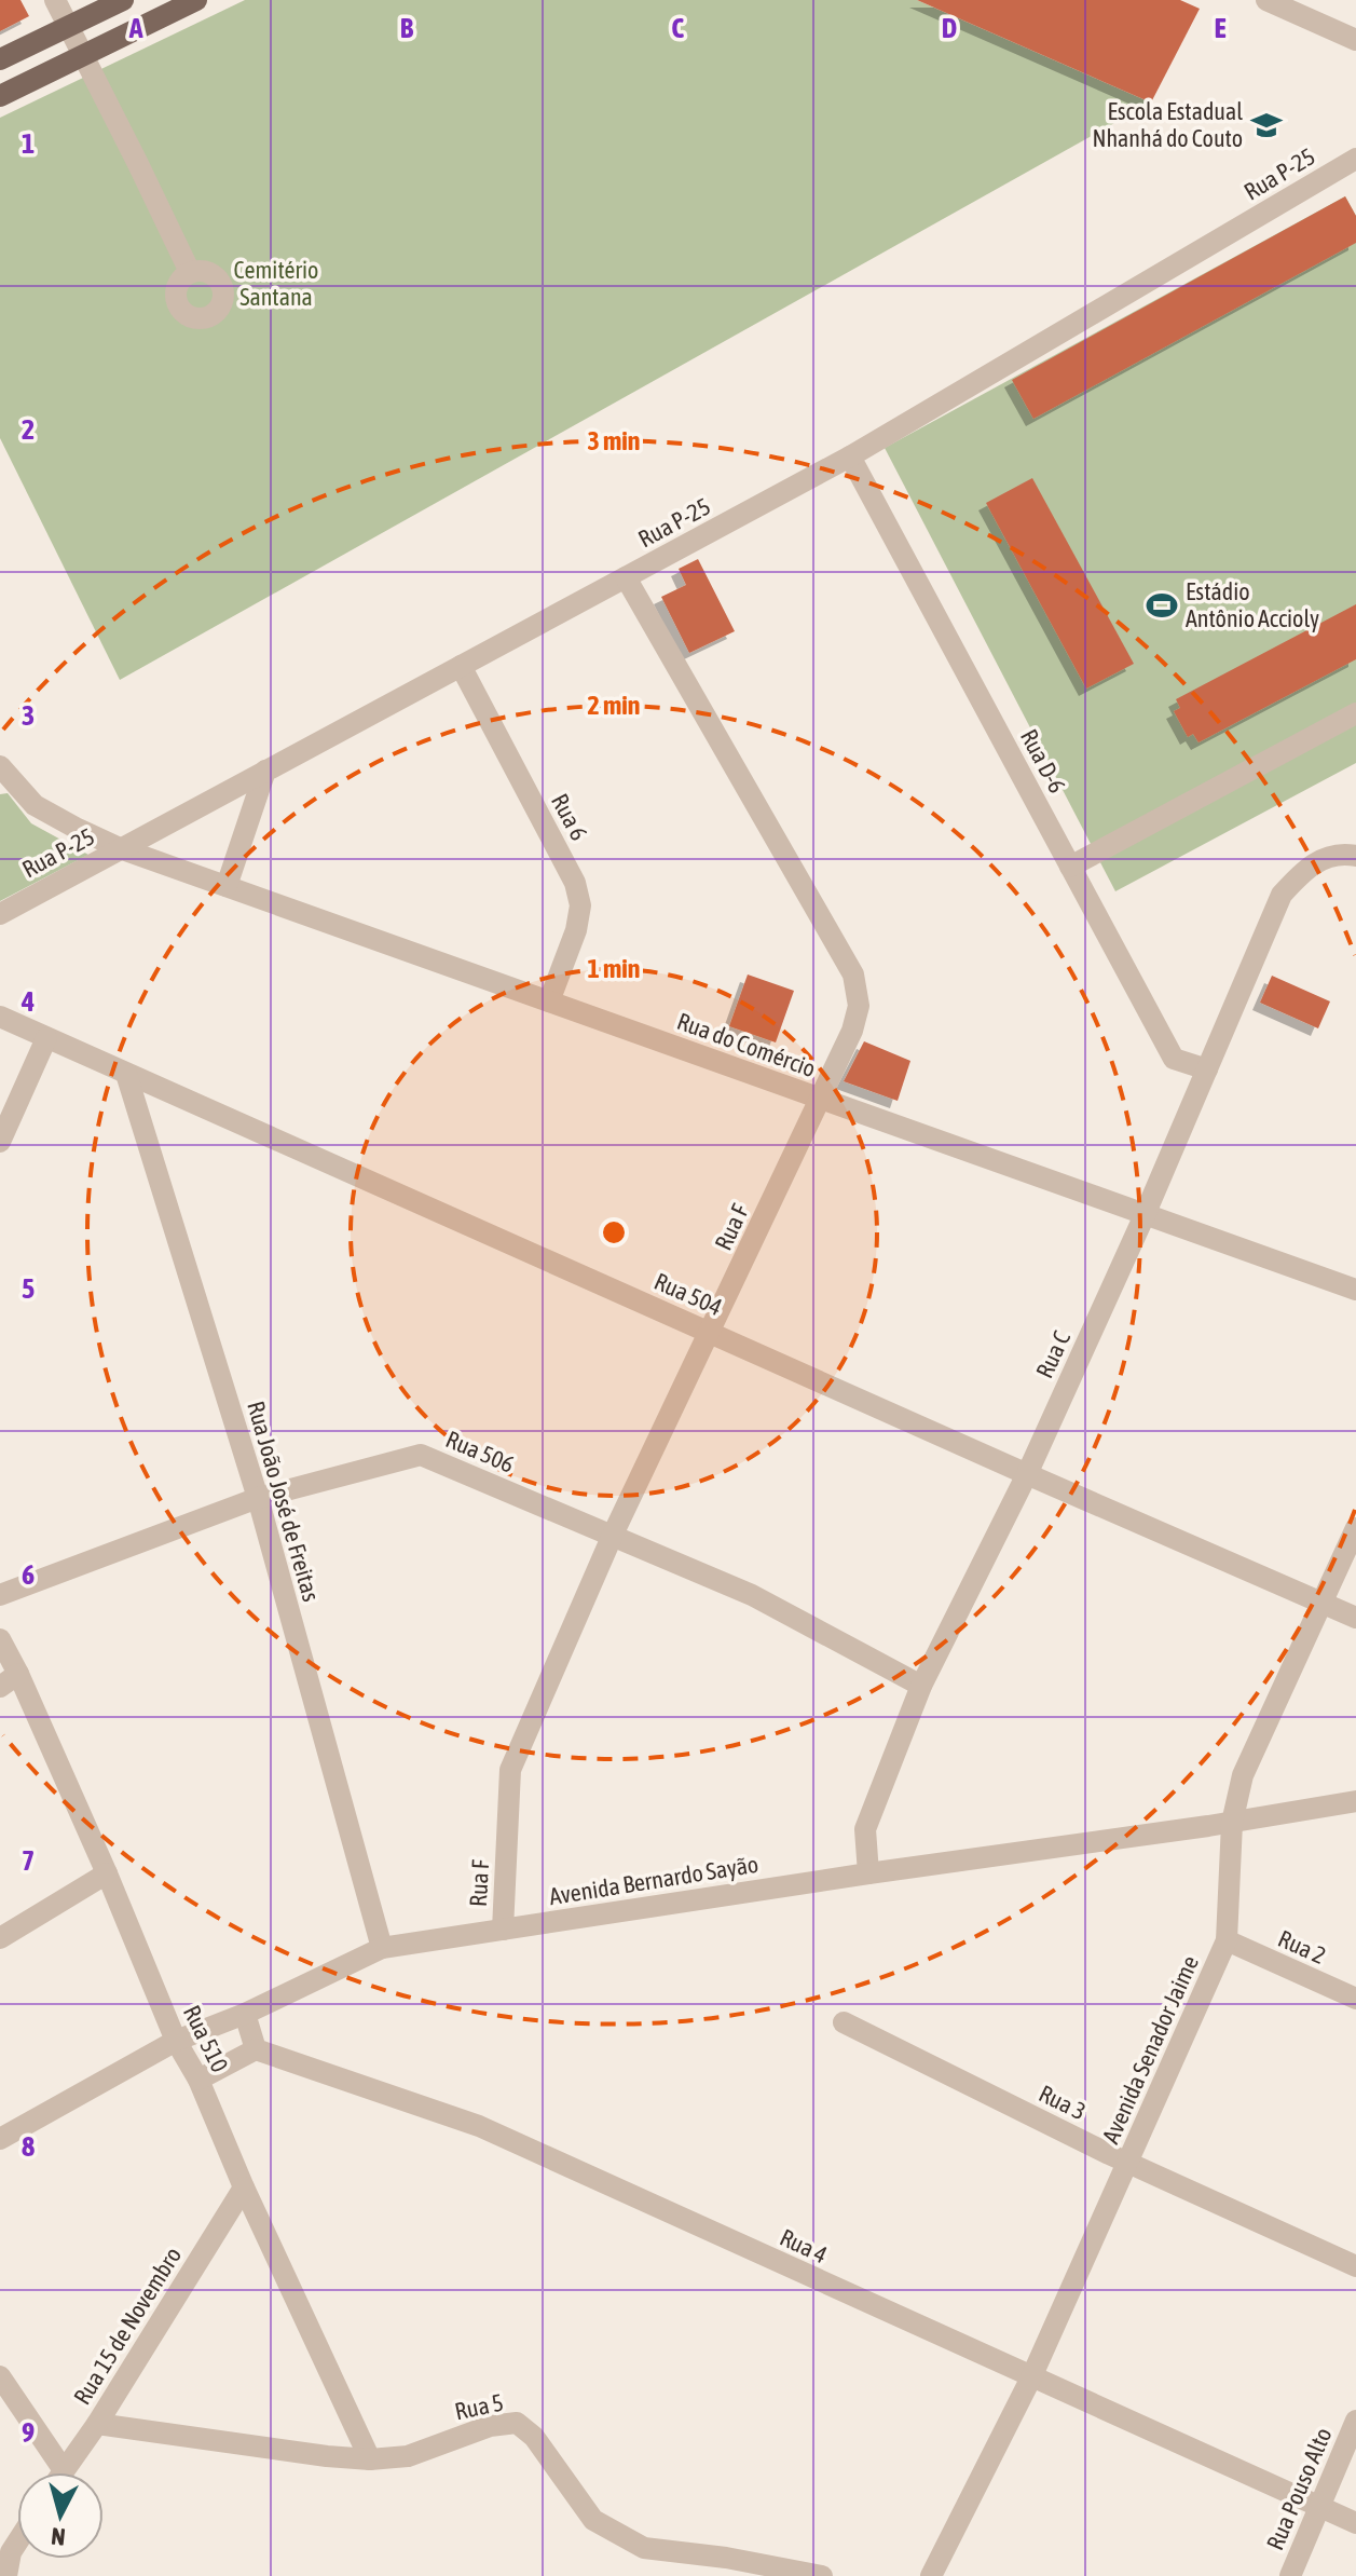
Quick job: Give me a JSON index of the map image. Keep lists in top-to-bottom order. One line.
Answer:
{"streets":{"street":["Rua P-25","Rua D-6","Rua 6","Rua do Comércio","Rua F","Rua 504","Rua C","Rua 506","Rua João José de Freitas","Avenida Bernardo Sayão","Rua 2","Rua 510","Avenida Senador Jaime","Rua 3","Rua 4","Rua 15 de Novembro","Rua 5","Rua Pouso Alto"]},"crossings":[["Rua P-25","Rua D-6"],["Rua P-25","Rua 6"],["Rua P-25","Rua do Comércio"],["Rua P-25","Rua F"],["Rua D-6","Rua C"],["Rua 6","Rua do Comércio"],["Rua do Comércio","Rua F"],["Rua do Comércio","Rua C"],["Rua F","Rua 504"],["Rua F","Rua 506"],["Rua F","Avenida Bernardo Sayão"],["Rua 504","Rua C"],["Rua 504","Rua João José de Freitas"],["Rua 504","Avenida Senador Jaime"],["Rua C","Rua 506"],["Rua C","Avenida Bernardo Sayão"],["Rua 506","Rua João José de Freitas"],["Rua João José de Freitas","Avenida Bernardo Sayão"],["Avenida Bernardo Sayão","Rua 510"],["Avenida Bernardo Sayão","Avenida Senador Jaime"],["Rua 2","Avenida Senador Jaime"],["Rua 510","Rua 15 de Novembro"],["Rua 510","Rua 5"],["Avenida Senador Jaime","Rua 3"],["Avenida Senador Jaime","Rua 4"],["Rua 4","Rua Pouso Alto"],["Rua 15 de Novembro","Rua 5"]],"parks":["Cemitério Santana"],"places":{"school or university":["Escola Estadual Nhanhá do Couto"],"sports":["Estádio Antônio Accioly"]},"north":"bottom","grid":{"columns":["A","B","C","D","E"],"rows":["1","2","3","4","5","6","7","8","9"]},"rings":["3 min","2 min","1 min"]}
